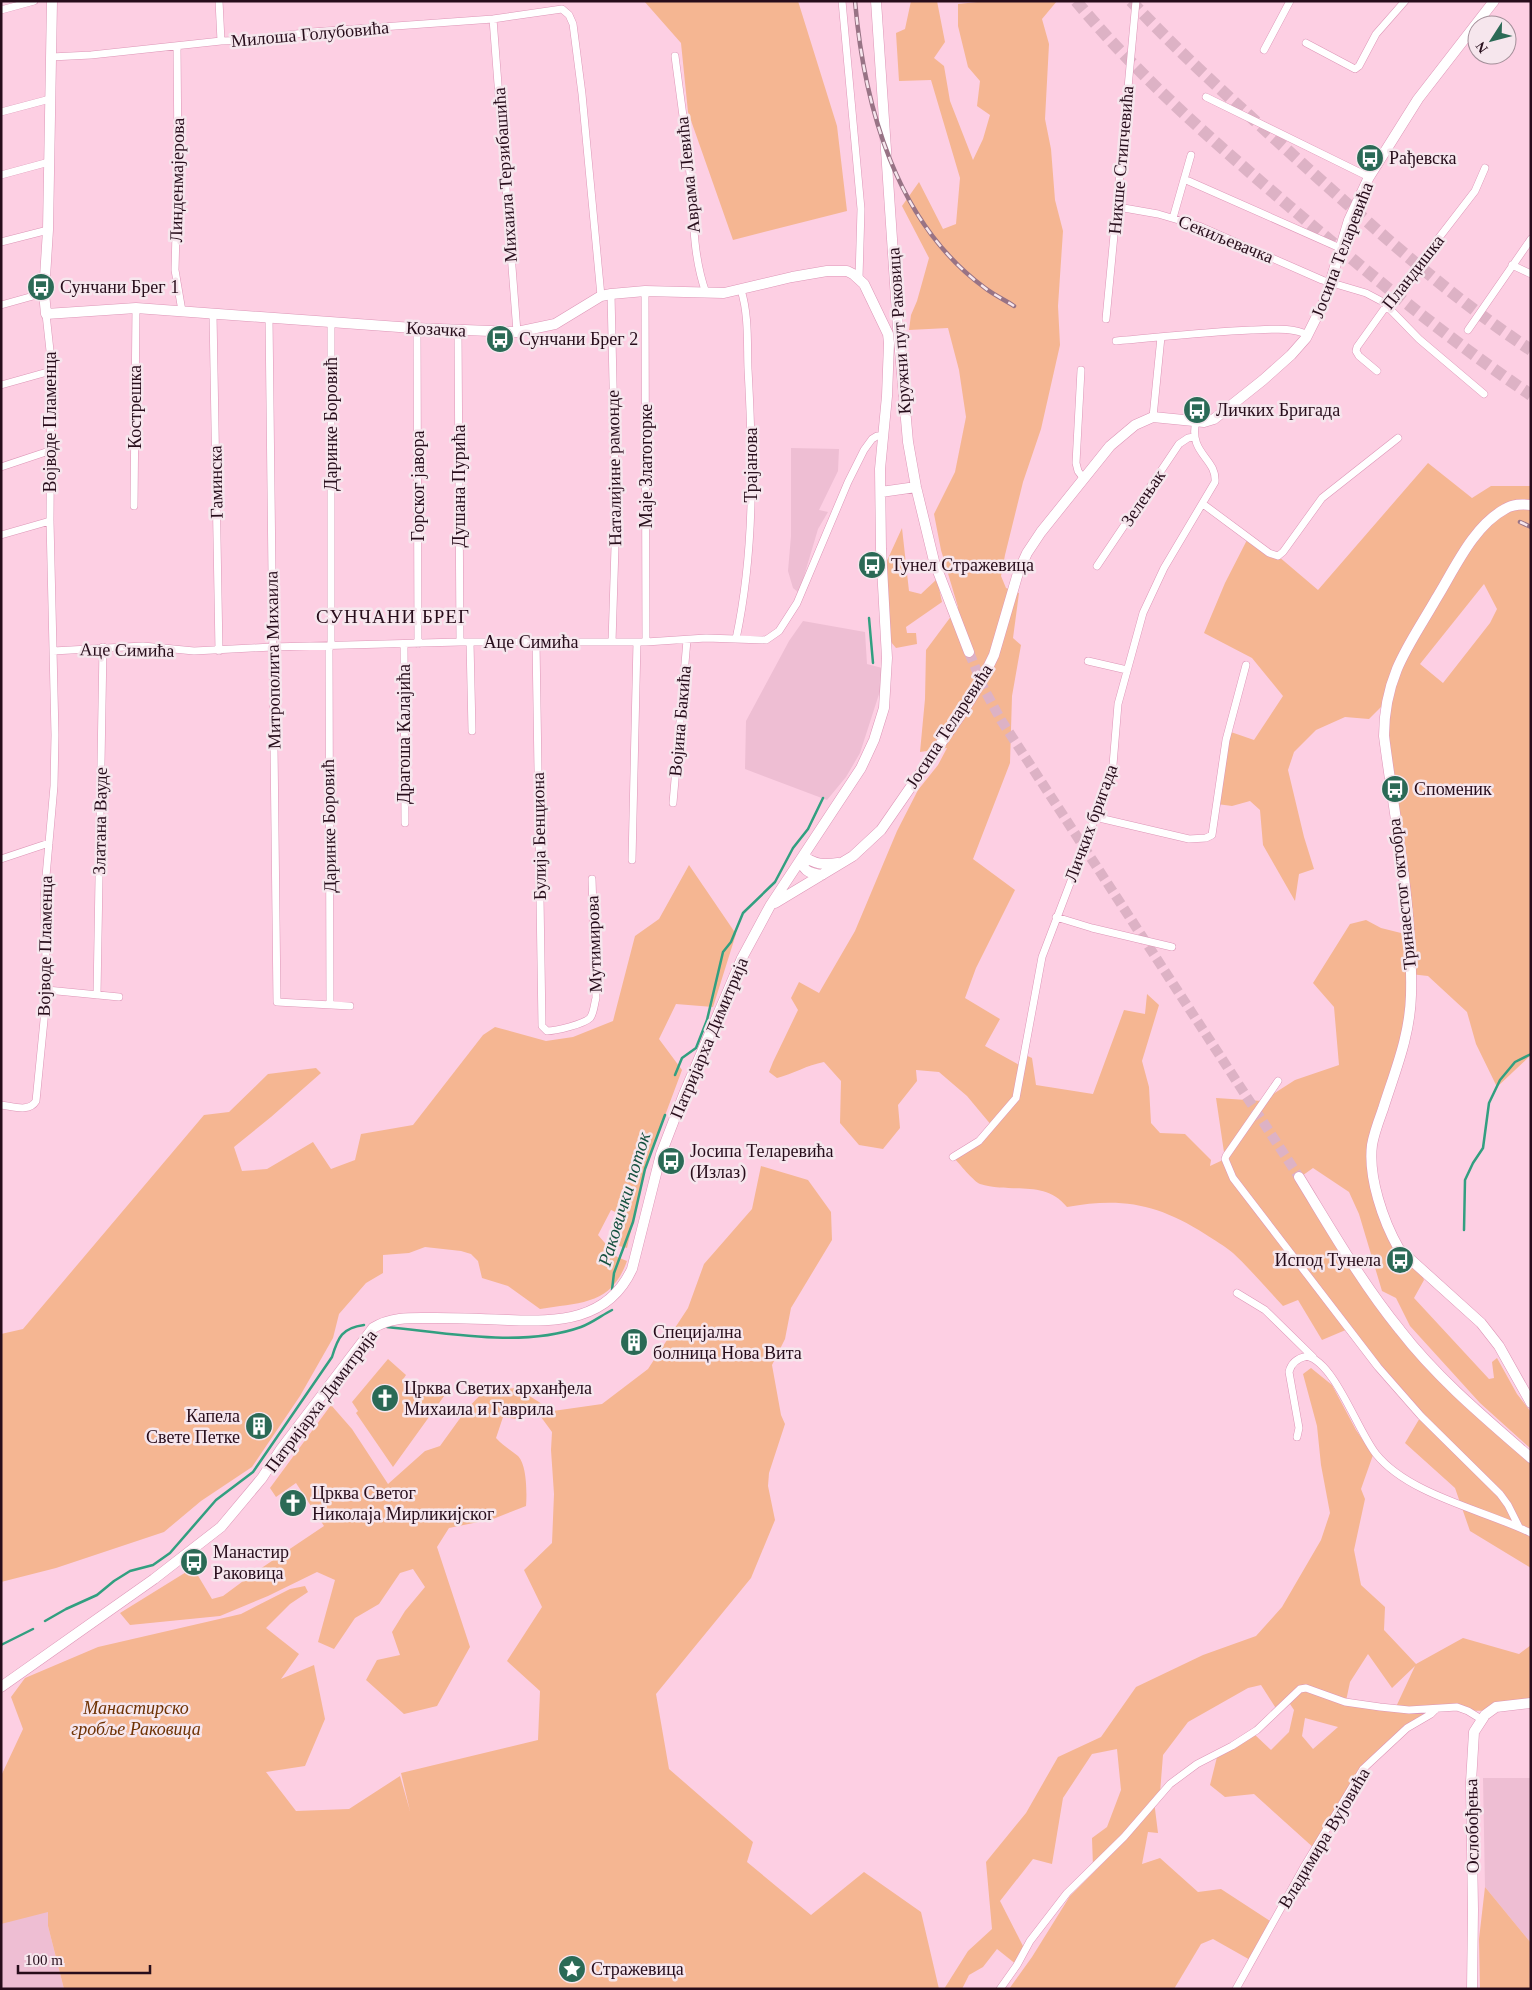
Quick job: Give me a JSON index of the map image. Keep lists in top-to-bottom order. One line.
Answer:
{"streets":{"street":["Милоша Голубовића","Никше Стипчевића","Михаила Терзибашића","Аврама Левића","Линденмајерова","Секиљевачка","Јосипа Теларевића","Пландишка","Козачка","Кружни пут Раковица","Кострешка","Војводе Пламенца","Даринке Боровић","Трајанова","Маје Златогорке","Наталијине рамонде","Гаминска","Горског јавора","Душана Пурића","Зелењак","Аце Симића","Митрополита Михаила","Војина Бакића","Драгоша Калајића","Златана Вауде","Личких бригада","Булија Бенциона","Тринаестог октобра","Мутимирова","Патријарха Димитрија","Ослобођења","Владимира Вујовића"]},"crossings":[["Милоша Голубовића","Михаила Терзибашића"],["Милоша Голубовића","Линденмајерова"],["Милоша Голубовића","Војводе Пламенца"],["Милоша Голубовића","Наталијине рамонде"],["Никше Стипчевића","Секиљевачка"],["Михаила Терзибашића","Козачка"],["Аврама Левића","Козачка"],["Линденмајерова","Козачка"],["Секиљевачка","Јосипа Теларевића"],["Секиљевачка","Пландишка"],["Јосипа Теларевића","Патријарха Димитрија"],["Козачка","Кострешка"],["Козачка","Војводе Пламенца"],["Козачка","Даринке Боровић"],["Козачка","Трајанова"],["Козачка","Маје Златогорке"],["Козачка","Наталијине рамонде"],["Козачка","Гаминска"],["Козачка","Горског јавора"],["Козачка","Душана Пурића"],["Козачка","Митрополита Михаила"],["Војводе Пламенца","Аце Симића"],["Даринке Боровић","Аце Симића"],["Даринке Боровић","Митрополита Михаила"],["Трајанова","Аце Симића"],["Маје Златогорке","Аце Симића"],["Наталијине рамонде","Аце Симића"],["Гаминска","Аце Симића"],["Горског јавора","Аце Симића"],["Душана Пурића","Аце Симића"],["Зелењак","Личких бригада"],["Аце Симића","Митрополита Михаила"],["Аце Симића","Војина Бакића"],["Аце Симића","Драгоша Калајића"],["Аце Симића","Златана Вауде"],["Аце Симића","Булија Бенциона"],["Аце Симића","Патријарха Димитрија"],["Булија Бенциона","Мутимирова"]],"districts":["СУНЧАНИ БРЕГ"],"water":["Раковички поток"],"parks":["Манастирско гробље Раковица"],"places":{"bus stop":["Рађевска","Сунчани Брег 1","Сунчани Брег 2","Личких Бригада","Тунел Стражевица","Споменик","Јосипа Теларевића (Излаз)","Испод Тунела","Манастир Раковица"],"building":["Специјална болница Нова Вита","Капела Свете Петке"],"church":["Црква Светих арханђела Михаила и Гаврила","Црква Светог Николаја Мирликијског"],"place":["Стражевица"]},"scale_bar":"100 m","north":"bottom left"}
